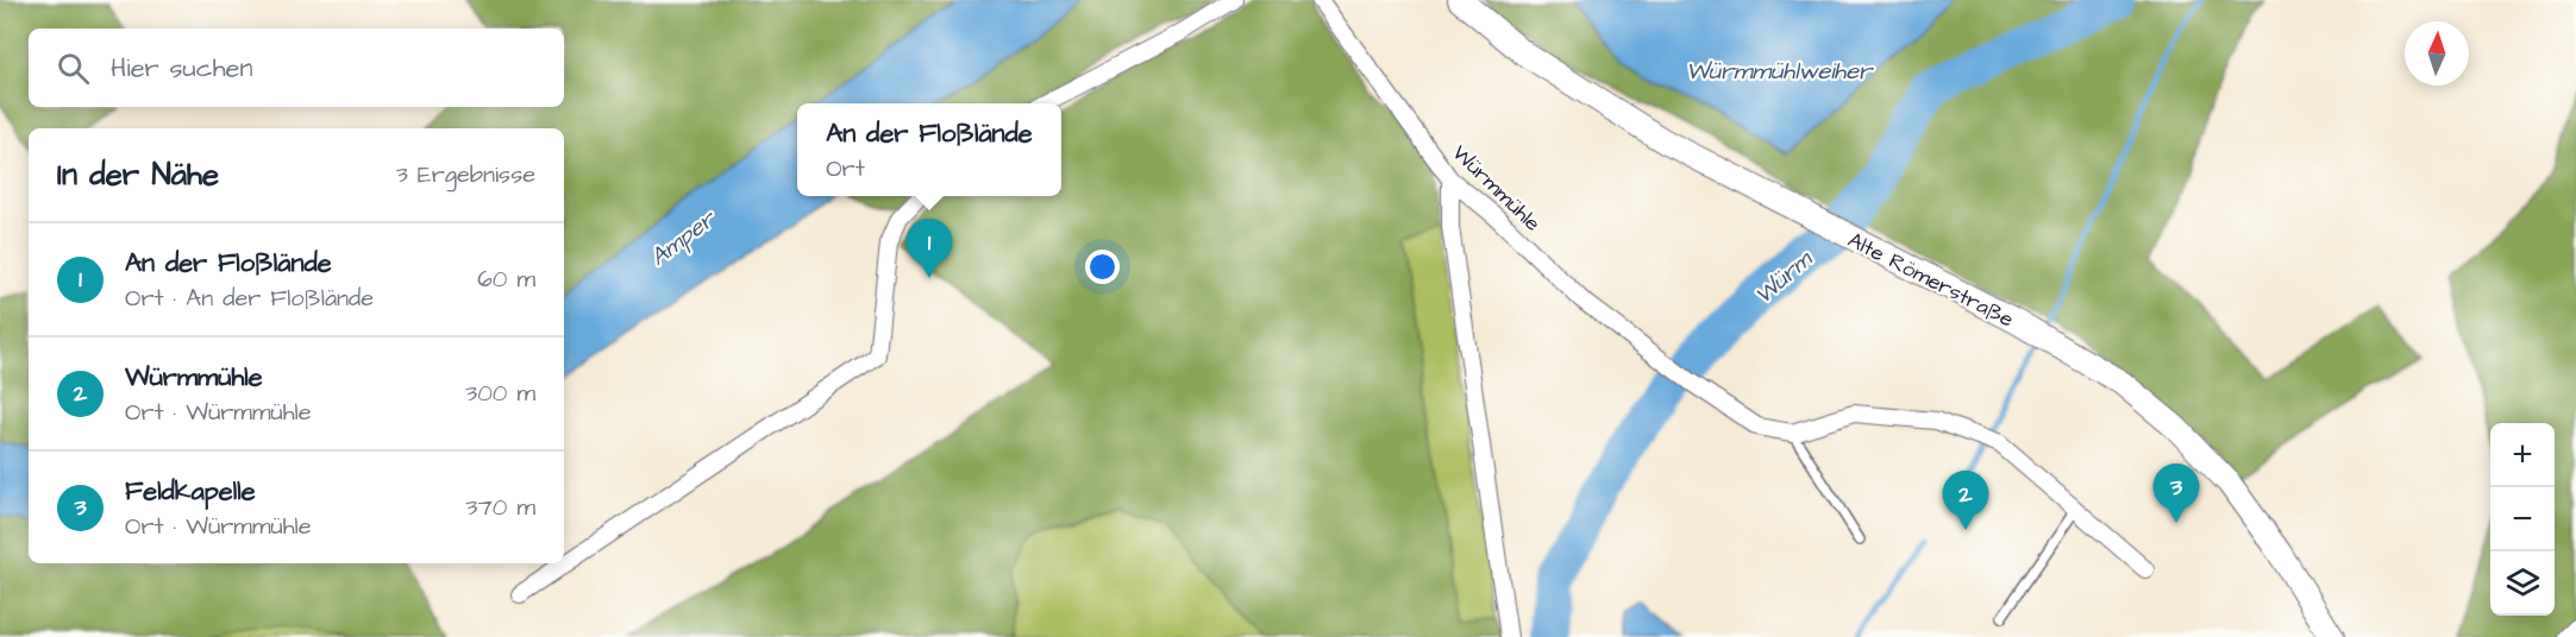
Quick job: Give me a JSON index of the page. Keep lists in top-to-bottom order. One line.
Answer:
{"streets":{"main road":["Alte Römerstraße"],"street":["Würmmühle"]},"water":["Würmmühlweiher","Amper","Würm"],"north":"top","page":{"search":"Hier suchen","popup":["An der Floßlände","Ort"],"heading":["In der Nähe","3 Ergebnisse"],"pins":["1","3","2"],"list":[{"mark":"1","name":"An der Floßlände","note":"Ort · An der Floßlände","value":"60 m"},{"mark":"2","name":"Würmmühle","note":"Ort · Würmmühle","value":"300 m"},{"mark":"3","name":"Feldkapelle","note":"Ort · Würmmühle","value":"370 m"}],"map_buttons":["+","−"]}}
